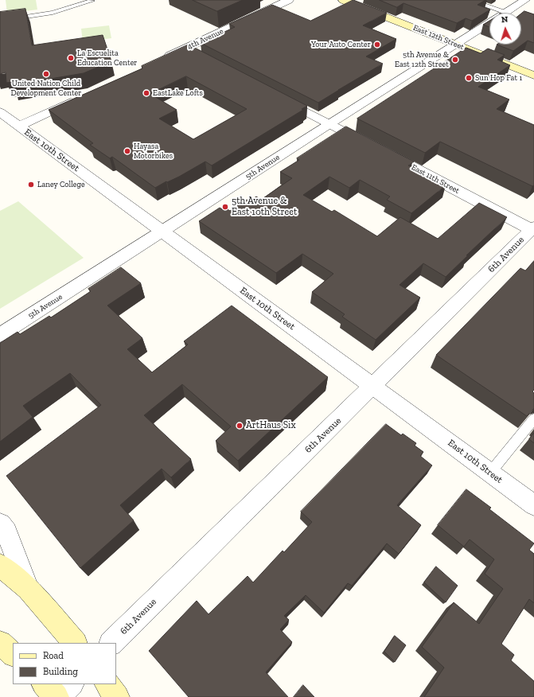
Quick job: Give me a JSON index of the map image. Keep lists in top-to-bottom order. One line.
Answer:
{"streets":{"main road":["East 12th Street"],"street":["4th Avenue","East 10th Street","5th Avenue","East 11th Street","6th Avenue"]},"crossings":[["East 12th Street","5th Avenue"],["East 10th Street","5th Avenue"],["East 10th Street","6th Avenue"],["5th Avenue","East 11th Street"],["East 11th Street","6th Avenue"]],"places":["Your Auto Center","La Escuelita Education Center","5th Avenue & East 12th Street","United Nation Child Development Center","Sun Hop Fat 1","EastLake Lofts","Hayasa Motorbikes","Laney College","5th Avenue & East 10th Street","ArtHaus Six"],"legend":["Road","Building"],"north":"top"}
